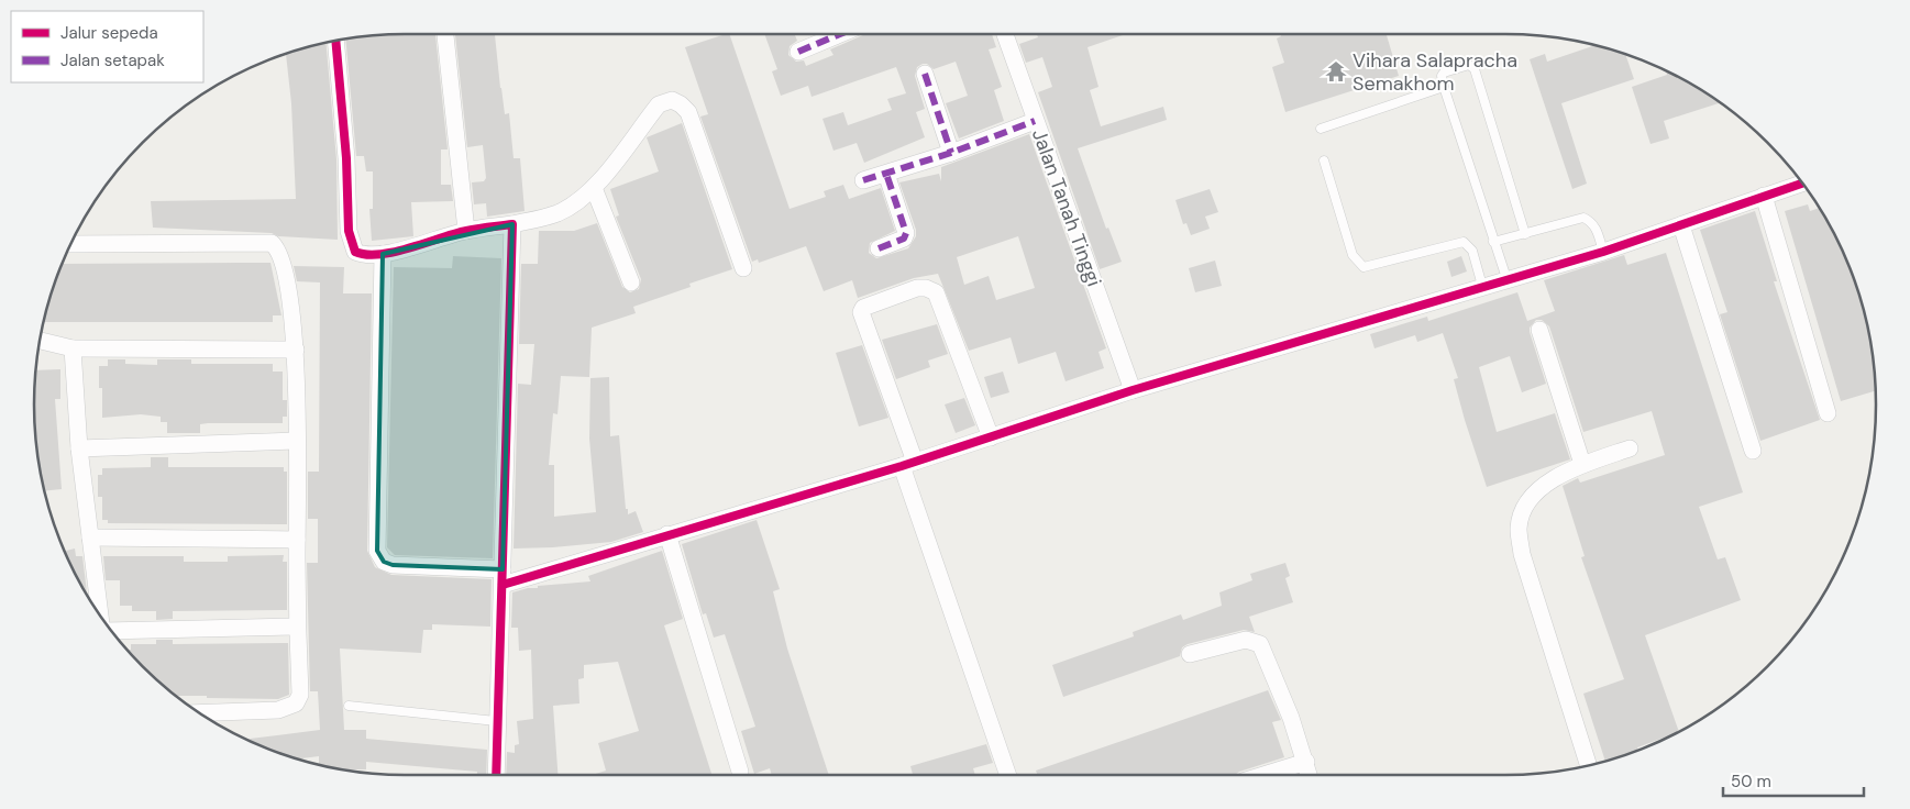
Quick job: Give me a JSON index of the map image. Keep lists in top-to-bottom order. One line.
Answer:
{"streets":{"street":["Jalan Tanah Tinggi"]},"places":{"temple":["Vihara Salapracha Semakhom"]},"legend":["Jalur sepeda","Jalan setapak"],"scale_bar":"50 m"}
